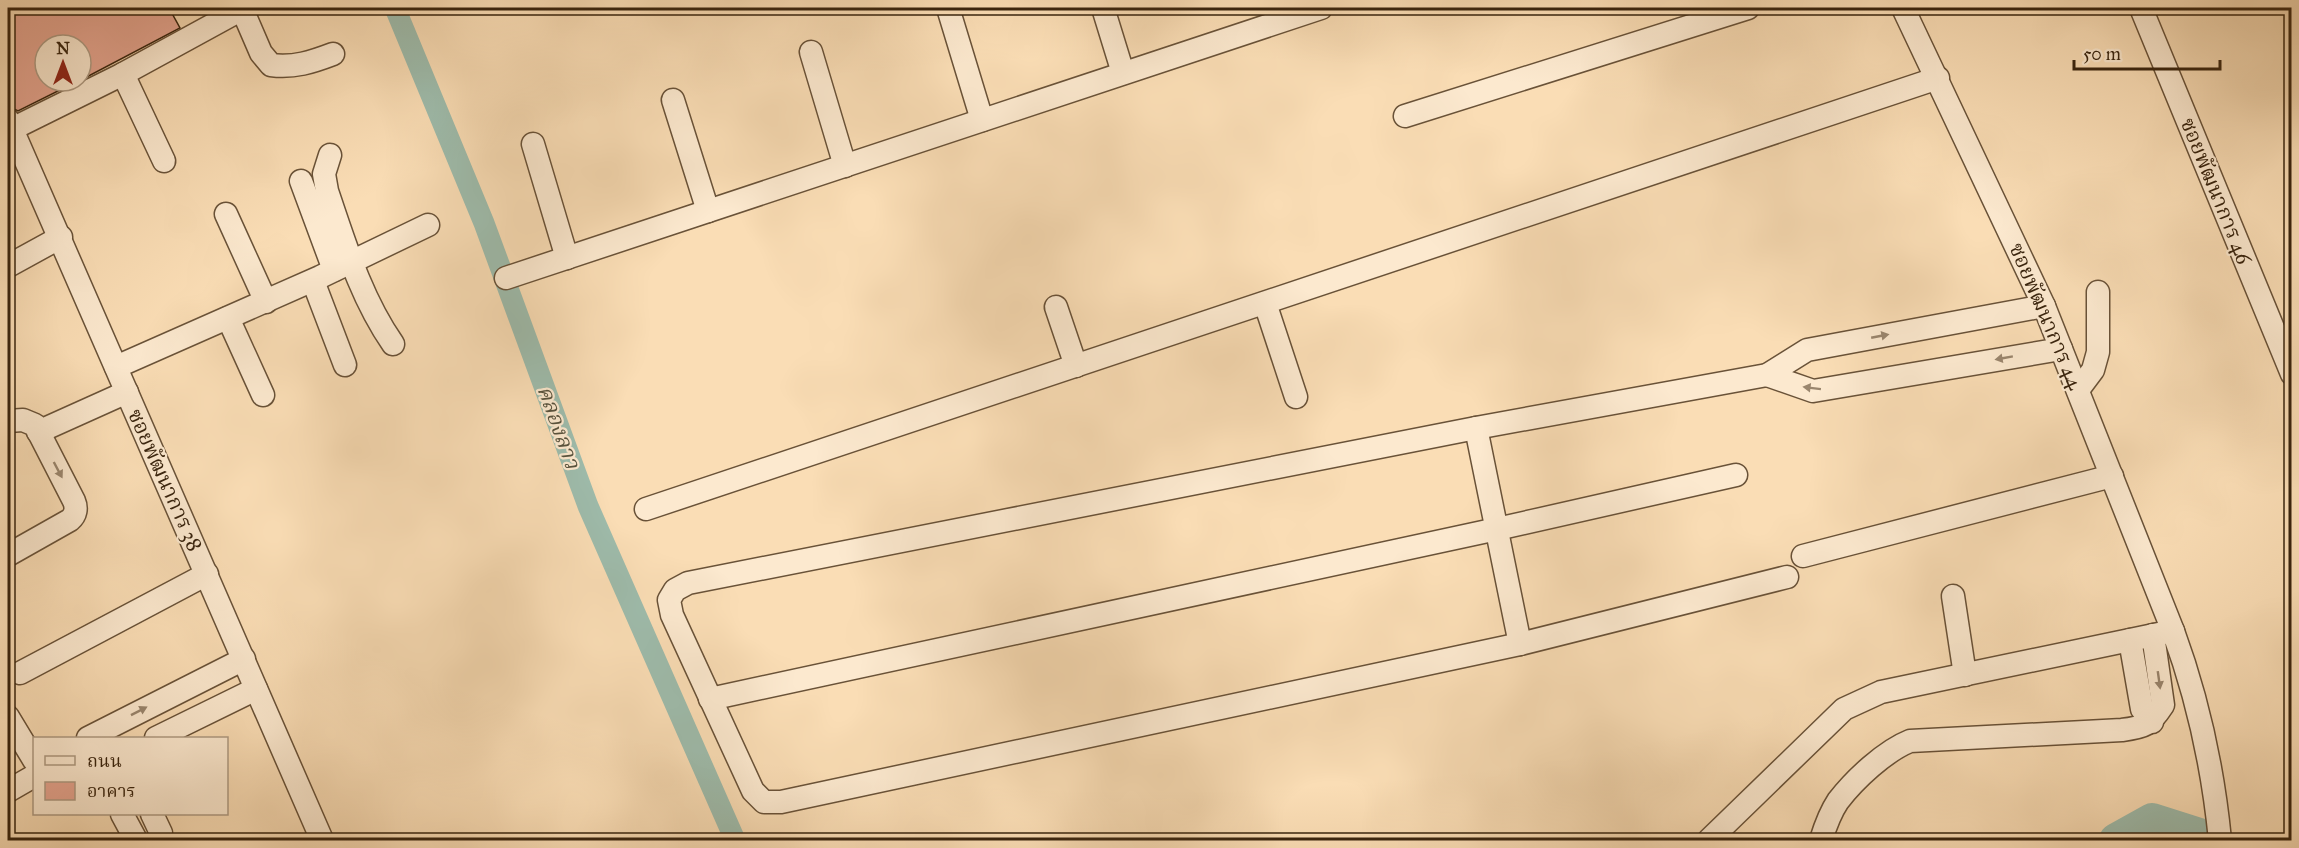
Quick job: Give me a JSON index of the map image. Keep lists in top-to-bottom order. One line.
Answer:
{"streets":{"street":["ซอยพัฒนาการ 46","ซอยพัฒนาการ 44","ซอยพัฒนาการ 38"]},"water":["คลองลาว"],"legend":["ถนน","อาคาร"],"scale_bar":"50 m","north":"top"}
